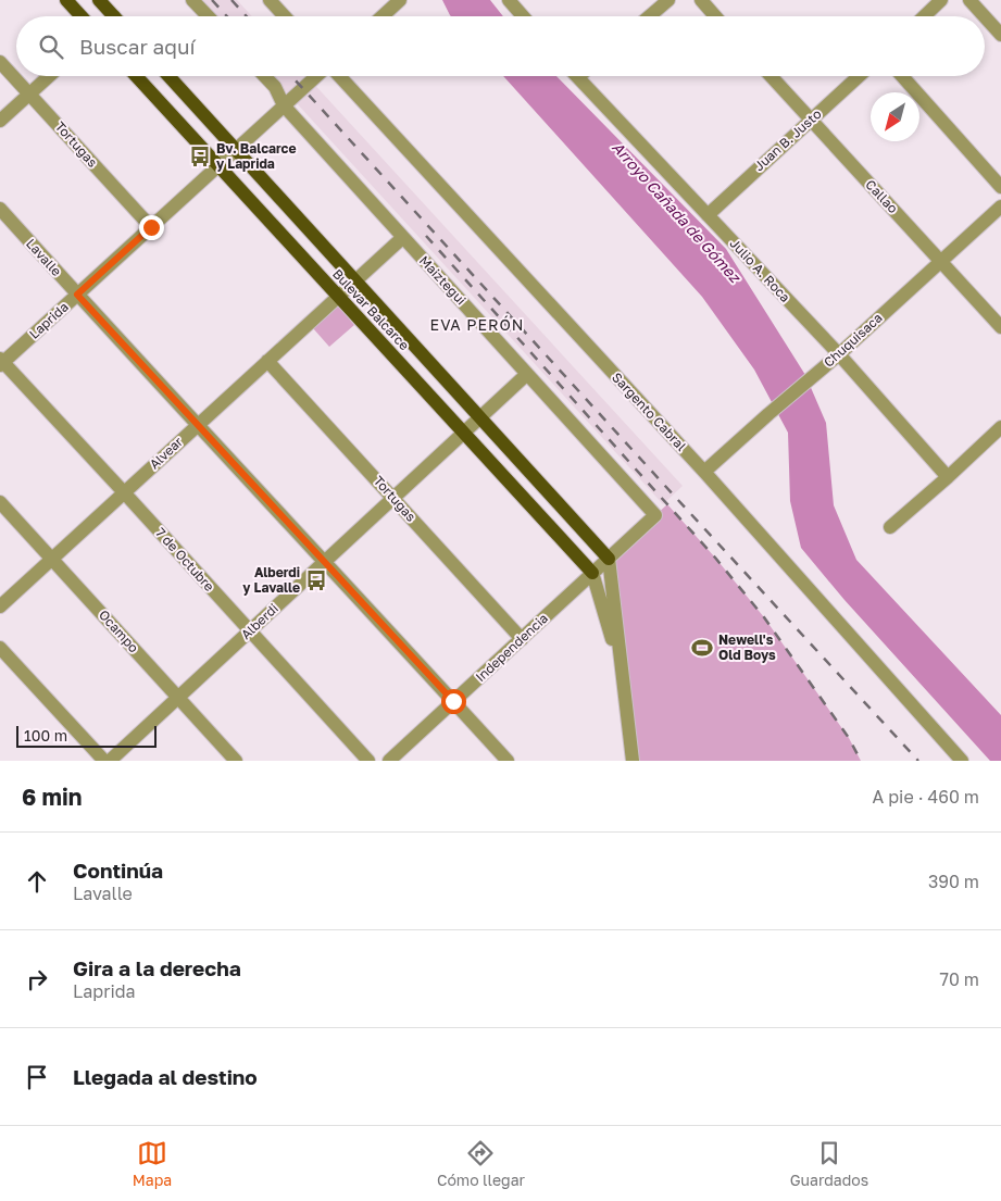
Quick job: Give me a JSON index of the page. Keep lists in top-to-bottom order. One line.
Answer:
{"streets":{"main road":["Bulevar Balcarce"],"street":["Juan B. Justo","Tortugas","Callao","Lavalle","Julio A. Roca","Maiztegui","Laprida","Chuquisaca","Sargento Cabral","Alvear","7 de Octubre","Alberdi","Ocampo","Independencia"]},"crossings":[["Juan B. Justo","Callao"],["Juan B. Justo","Julio A. Roca"],["Tortugas","Laprida"],["Tortugas","Alvear"],["Tortugas","Alberdi"],["Tortugas","Independencia"],["Callao","Chuquisaca"],["Lavalle","Laprida"],["Lavalle","Alvear"],["Lavalle","Alberdi"],["Lavalle","Independencia"],["Julio A. Roca","Chuquisaca"],["Maiztegui","Laprida"],["Maiztegui","Alvear"],["Maiztegui","Alberdi"],["Maiztegui","Independencia"],["Bulevar Balcarce","Laprida"],["Bulevar Balcarce","Alvear"],["Bulevar Balcarce","Alberdi"],["Bulevar Balcarce","Independencia"],["Laprida","7 de Octubre"],["Chuquisaca","Sargento Cabral"],["Alvear","7 de Octubre"],["Alvear","Ocampo"],["7 de Octubre","Alberdi"],["Alberdi","Ocampo"]],"districts":["EVA PERÓN"],"water":["Arroyo Cañada de Gómez"],"places":{"bus stop":["Bv. Balcarce y Laprida","Alberdi y Lavalle"],"sports":["Newell's Old Boys"]},"scale_bar":"100 m","north":"bottom left","page":{"search":"Buscar aquí","scale":"100 m","heading":["6 min","A pie · 460 m"],"list":[["Continúa","Lavalle","390 m"],["Gira a la derecha","Laprida","70 m"],"Llegada al destino"],"nav":["Mapa","Cómo llegar","Guardados"]}}
